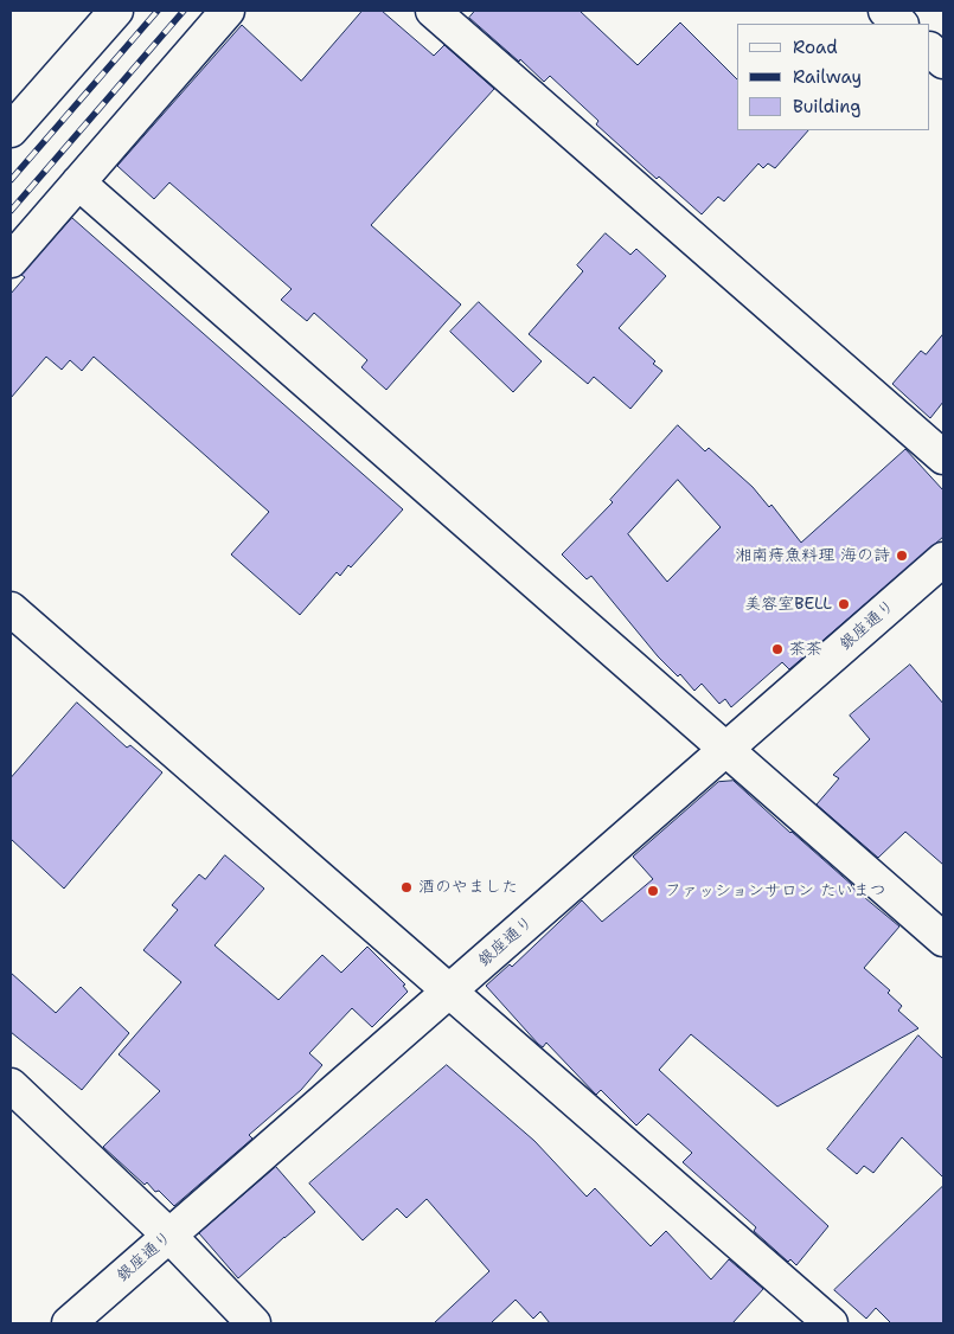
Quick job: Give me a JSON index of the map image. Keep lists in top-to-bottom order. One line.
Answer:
{"streets":{"street":["銀座通り"]},"places":["湘南痔魚料理 海の詩","美容室BELL","茶茶","酒のやました","ファッションサロン たいまつ"],"legend":["Road","Railway","Building"]}
